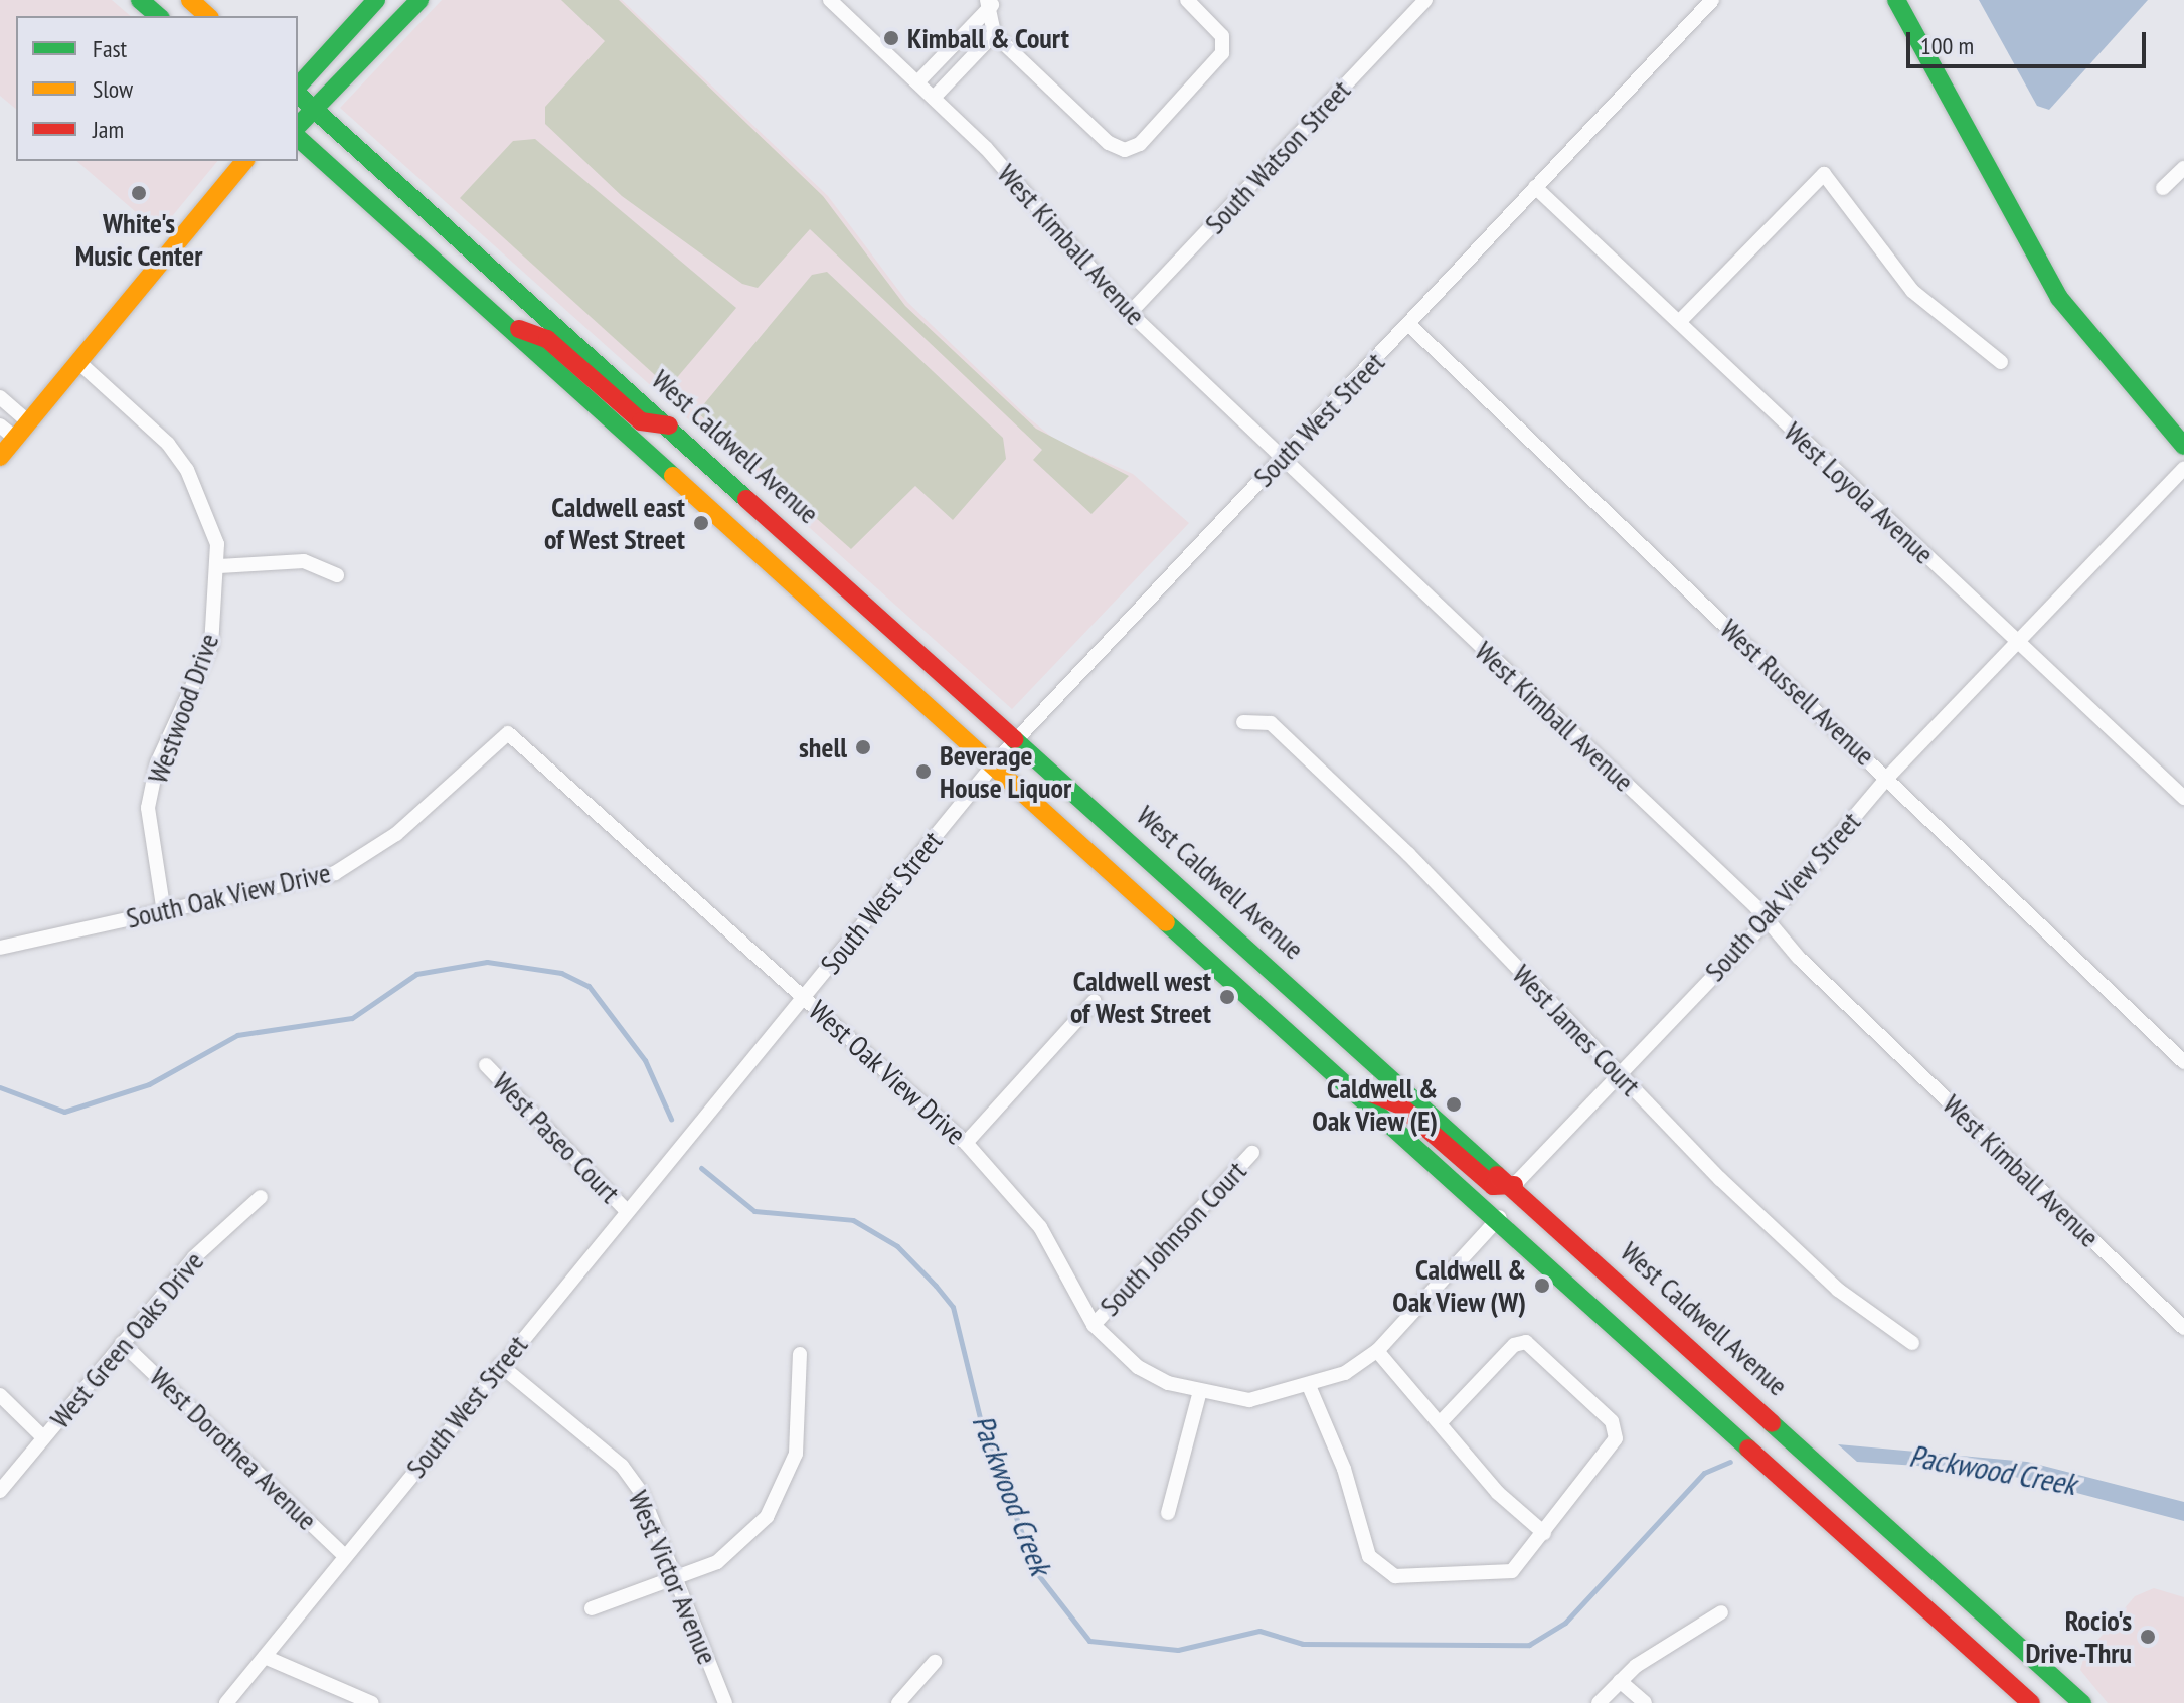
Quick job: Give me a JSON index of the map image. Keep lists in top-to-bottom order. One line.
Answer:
{"streets":{"main road":["West Caldwell Avenue"],"street":["South Watson Street","West Kimball Avenue","South West Street","West Loyola Avenue","West Russell Avenue","Westwood Drive","South Oak View Drive","South Oak View Street","West James Court","West Oak View Drive","West Paseo Court","South Johnson Court","West Green Oaks Drive","West Dorothea Avenue","West Victor Avenue"]},"crossings":[["South Watson Street","West Kimball Avenue"],["West Kimball Avenue","South West Street"],["West Kimball Avenue","South Oak View Street"],["South West Street","West Caldwell Avenue"],["South West Street","West Loyola Avenue"],["South West Street","West Russell Avenue"],["South West Street","West Oak View Drive"],["South West Street","West Paseo Court"],["South West Street","West Dorothea Avenue"],["South West Street","West Victor Avenue"],["West Caldwell Avenue","South Oak View Street"],["West Loyola Avenue","South Oak View Street"],["West Russell Avenue","South Oak View Street"],["Westwood Drive","South Oak View Drive"],["South Oak View Drive","West Oak View Drive"],["South Oak View Street","West James Court"],["West Oak View Drive","South Johnson Court"],["West Green Oaks Drive","West Dorothea Avenue"]],"water":["Packwood Creek"],"places":["Kimball & Court","White's Music Center","Caldwell east of West Street","shell","Beverage House Liquor","Caldwell west of West Street","Caldwell & Oak View (E)","Caldwell & Oak View (W)","Rocio's Drive-Thru"],"legend":["Fast","Slow","Jam"],"scale_bar":"100 m"}
